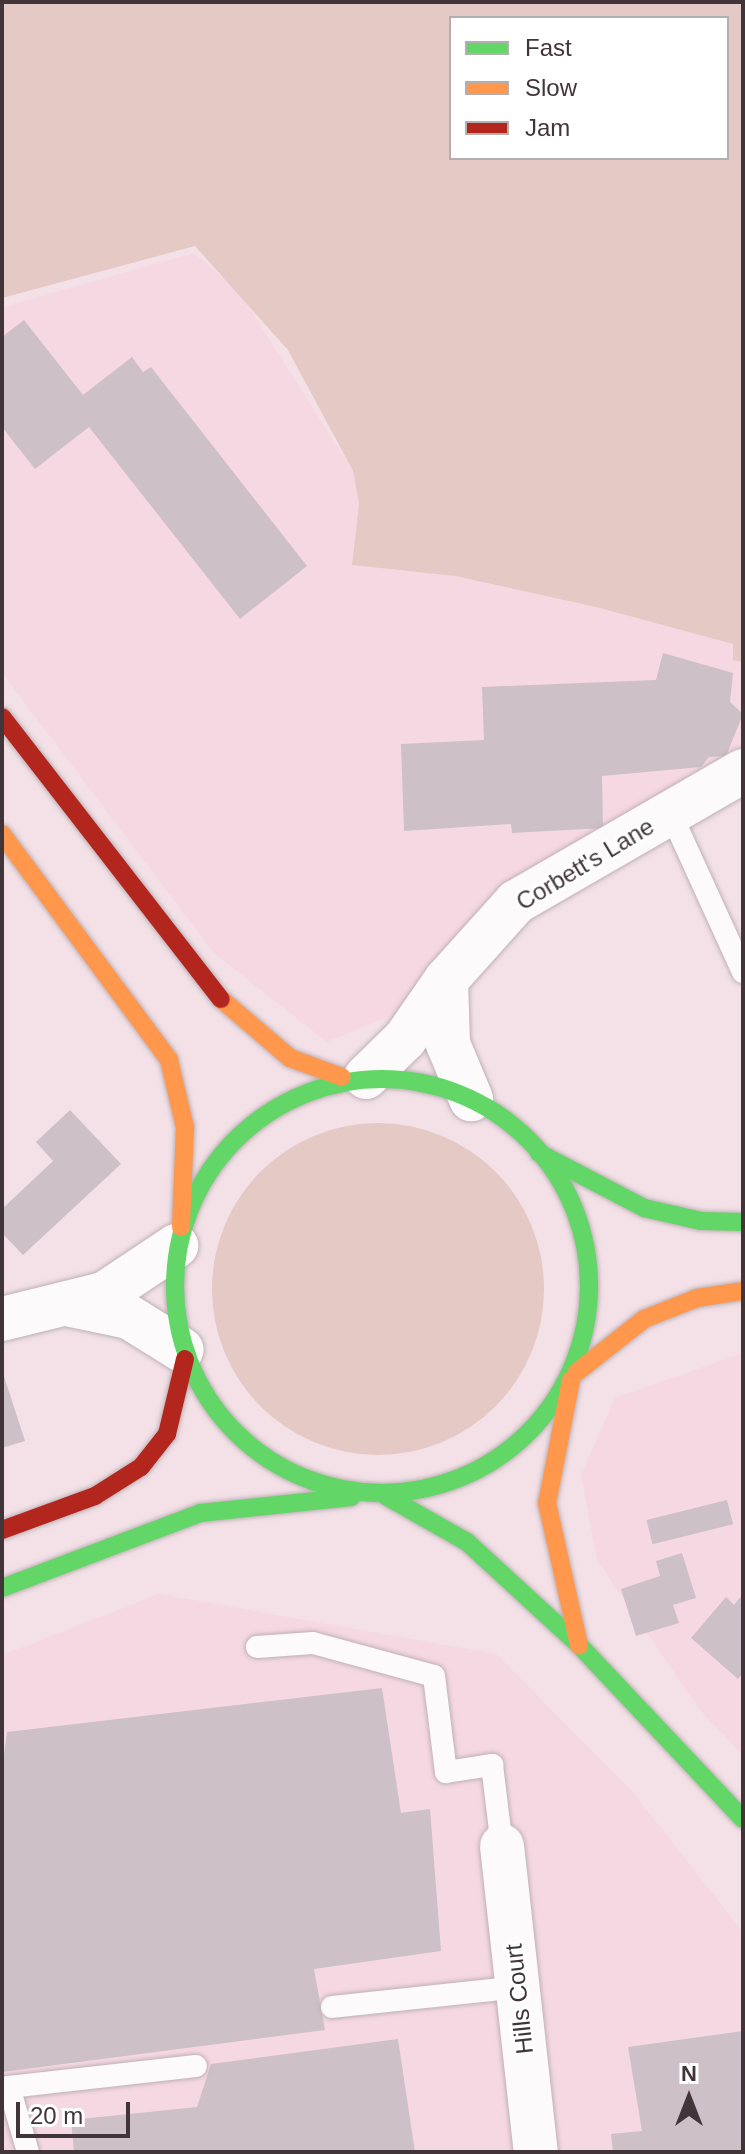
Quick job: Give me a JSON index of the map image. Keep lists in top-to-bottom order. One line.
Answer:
{"streets":{"street":["Corbett's Lane","Hills Court"]},"legend":["Fast","Slow","Jam"],"scale_bar":"20 m","north":"top"}
